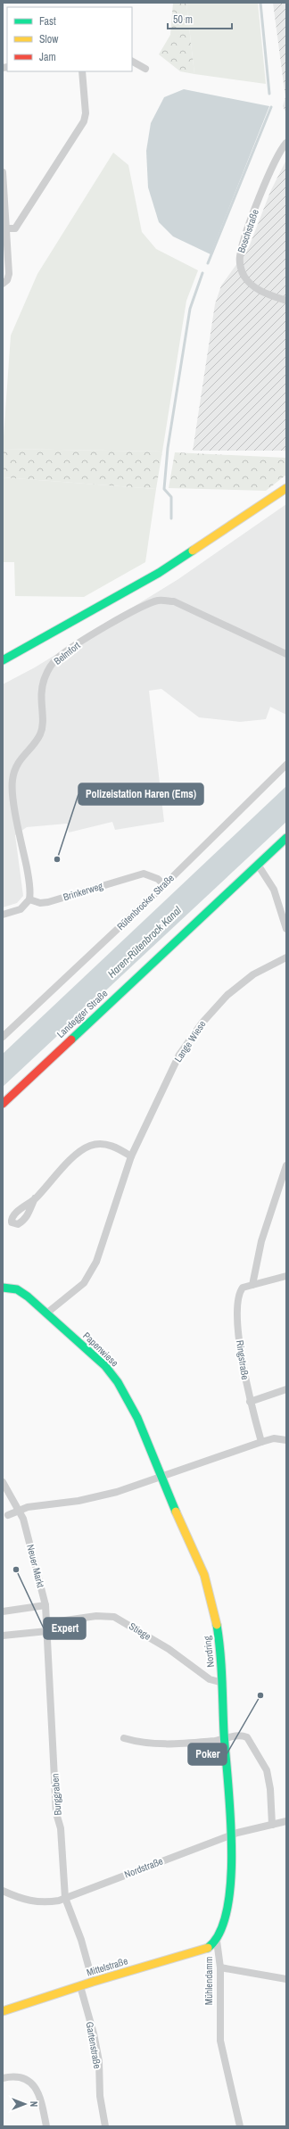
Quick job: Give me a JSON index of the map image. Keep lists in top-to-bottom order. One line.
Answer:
{"streets":{"street":["Boschstraße","Belmfort","Brinkerweg","Rütenbrocker Straße","Landegger Straße","Lange Wiese","Papenwiese","Ringstraße","Neuer Markt","Stiege","Nordring","Burggraben","Nordstraße","Mittelstraße","Mühlendamm","Gartenstraße"]},"crossings":[["Belmfort","Brinkerweg"],["Brinkerweg","Rütenbrocker Straße"],["Lange Wiese","Papenwiese"],["Papenwiese","Nordring"],["Neuer Markt","Stiege"],["Neuer Markt","Burggraben"],["Stiege","Nordring"],["Stiege","Burggraben"],["Nordring","Nordstraße"],["Nordring","Mühlendamm"],["Burggraben","Nordstraße"],["Burggraben","Mittelstraße"],["Nordstraße","Mühlendamm"],["Mittelstraße","Mühlendamm"],["Mittelstraße","Gartenstraße"]],"water":["Haren-Rütenbrock Kanal"],"places":["Polizeistation Haren (Ems)","Expert","Poker"],"legend":["Fast","Slow","Jam"],"scale_bar":"50 m","north":"right"}
